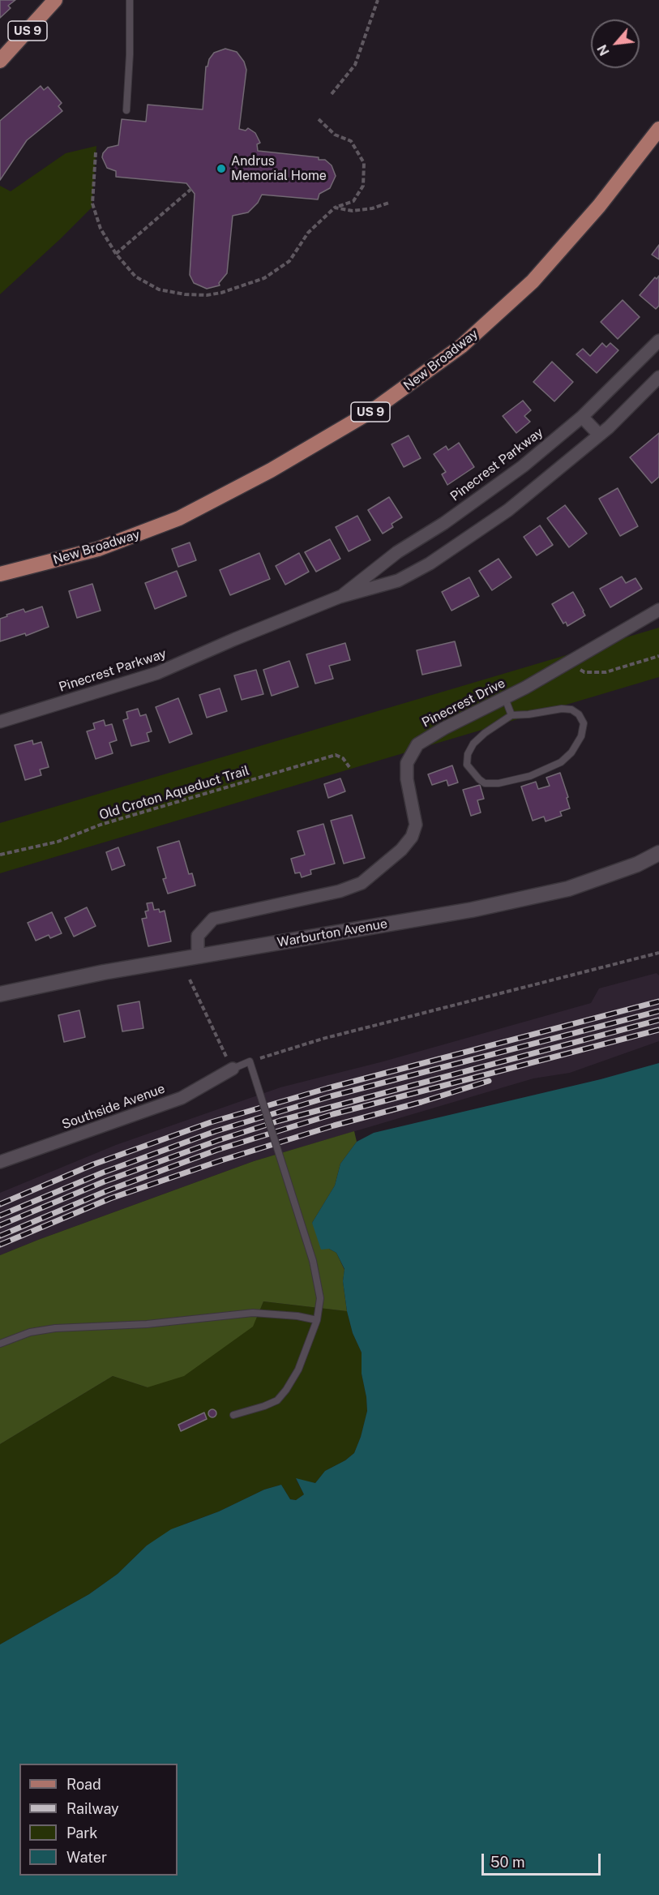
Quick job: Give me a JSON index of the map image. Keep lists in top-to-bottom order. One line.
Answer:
{"streets":{"main road":["US 9","New Broadway"],"street":["Pinecrest Parkway","Pinecrest Drive","Warburton Avenue","Southside Avenue"],"path":["Old Croton Aqueduct Trail"]},"crossings":[["Pinecrest Drive","Warburton Avenue"]],"places":["Andrus Memorial Home"],"legend":["Road","Railway","Park","Water"],"scale_bar":"50 m","north":"bottom left"}
